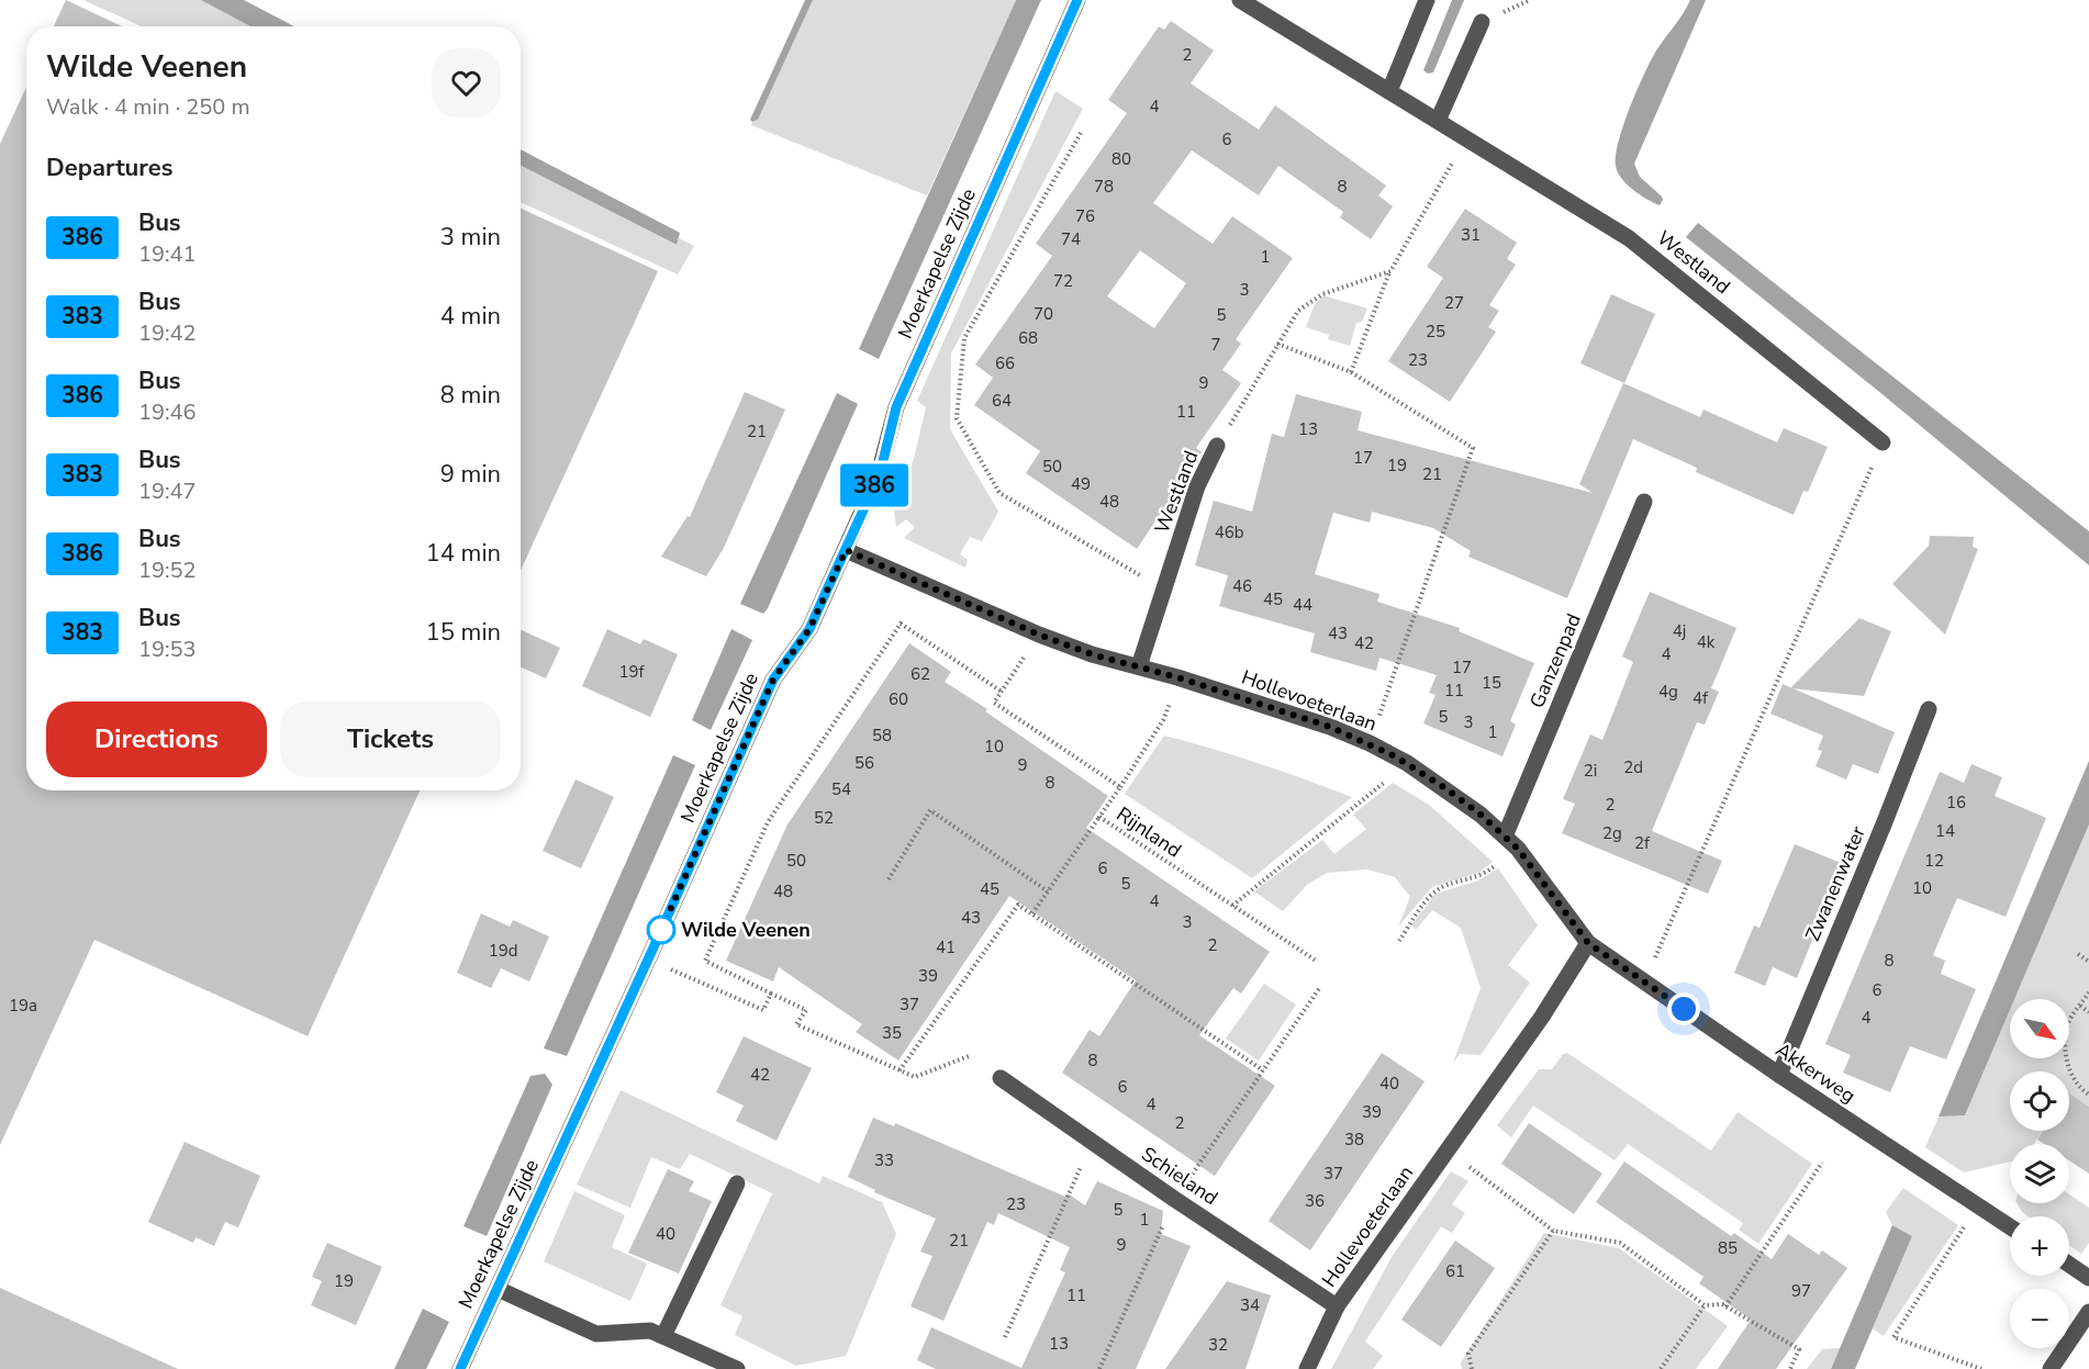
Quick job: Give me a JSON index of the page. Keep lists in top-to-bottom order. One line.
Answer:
{"streets":{"street":["Westland","Moerkapelse Zijde","Ganzenpad","Hollevoeterlaan","Zwanenwater","Akkerweg","Schieland"],"path":["Rijnland"]},"crossings":[["Westland","Hollevoeterlaan"],["Moerkapelse Zijde","Hollevoeterlaan"],["Ganzenpad","Hollevoeterlaan"],["Hollevoeterlaan","Akkerweg"],["Hollevoeterlaan","Schieland"],["Zwanenwater","Akkerweg"]],"places":["Wilde Veenen"],"lines":["bus line 386"],"house_numbers":["2","4","6","80","78","8","76","31","74","1","72","3","27","70","5","25","68","7","23","66","9","64","11","13","21","17","19","50","21","49","48","46b","46","45","44","4j","43","4k","42","4","17","19f","62","15","11","4g","4f","60","5","3","1","58","10","56","9","2d","2i","8","54","16","2","52","14","2g","2f","50","12","6","5","10","45","48","4","43","3","2","41","19d","8","39","6","37","19a","4","35","8","42","40","6","4","39","2","38","33","37","36","23","5","1","40","21","9","85","61","19","97","11","34","13","32"],"north":"bottom right","page":{"on_map":"386","heading":[["Wilde Veenen","Walk · 4 min · 250 m"],"Departures"],"list":[{"mark":"386","name":"Bus","note":"19:41","value":"3 min"},{"mark":"383","name":"Bus","note":"19:42","value":"4 min"},{"mark":"386","name":"Bus","note":"19:46","value":"8 min"},{"mark":"383","name":"Bus","note":"19:47","value":"9 min"},{"mark":"386","name":"Bus","note":"19:52","value":"14 min"},{"mark":"383","name":"Bus","note":"19:53","value":"15 min"}],"buttons":["Directions","Tickets"],"map_buttons":["+","−"]}}
